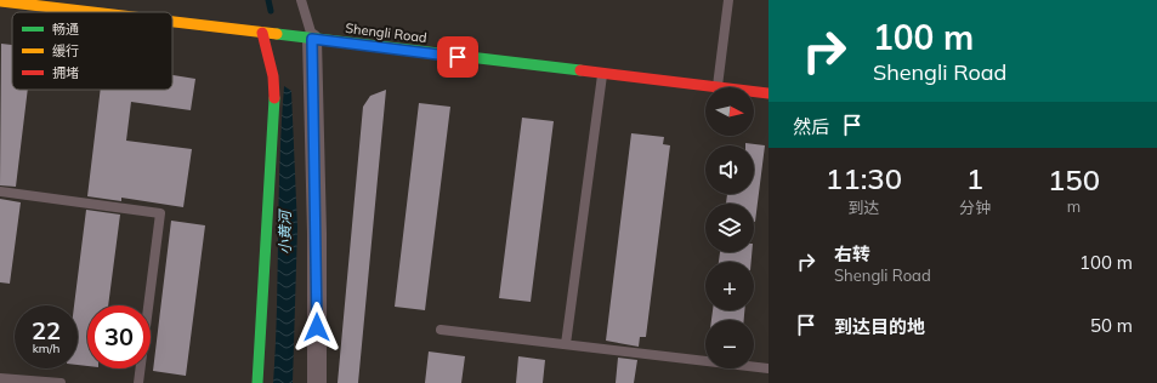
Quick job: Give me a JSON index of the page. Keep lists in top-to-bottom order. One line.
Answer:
{"streets":{"street":["Shengli Road"]},"water":["小黄河"],"legend":["畅通","缓行","拥堵"],"north":"right","page":{"turn":["100 m","Shengli Road"],"map_buttons":["+","−"],"then":"然后","eta":["11:30","到达","1","分钟","150","m"],"list":[{"name":"右转","note":"Shengli Road","value":"100 m"},{"name":"到达目的地","value":"50 m"}],"speed":"22 km/h","limit":"30"}}
